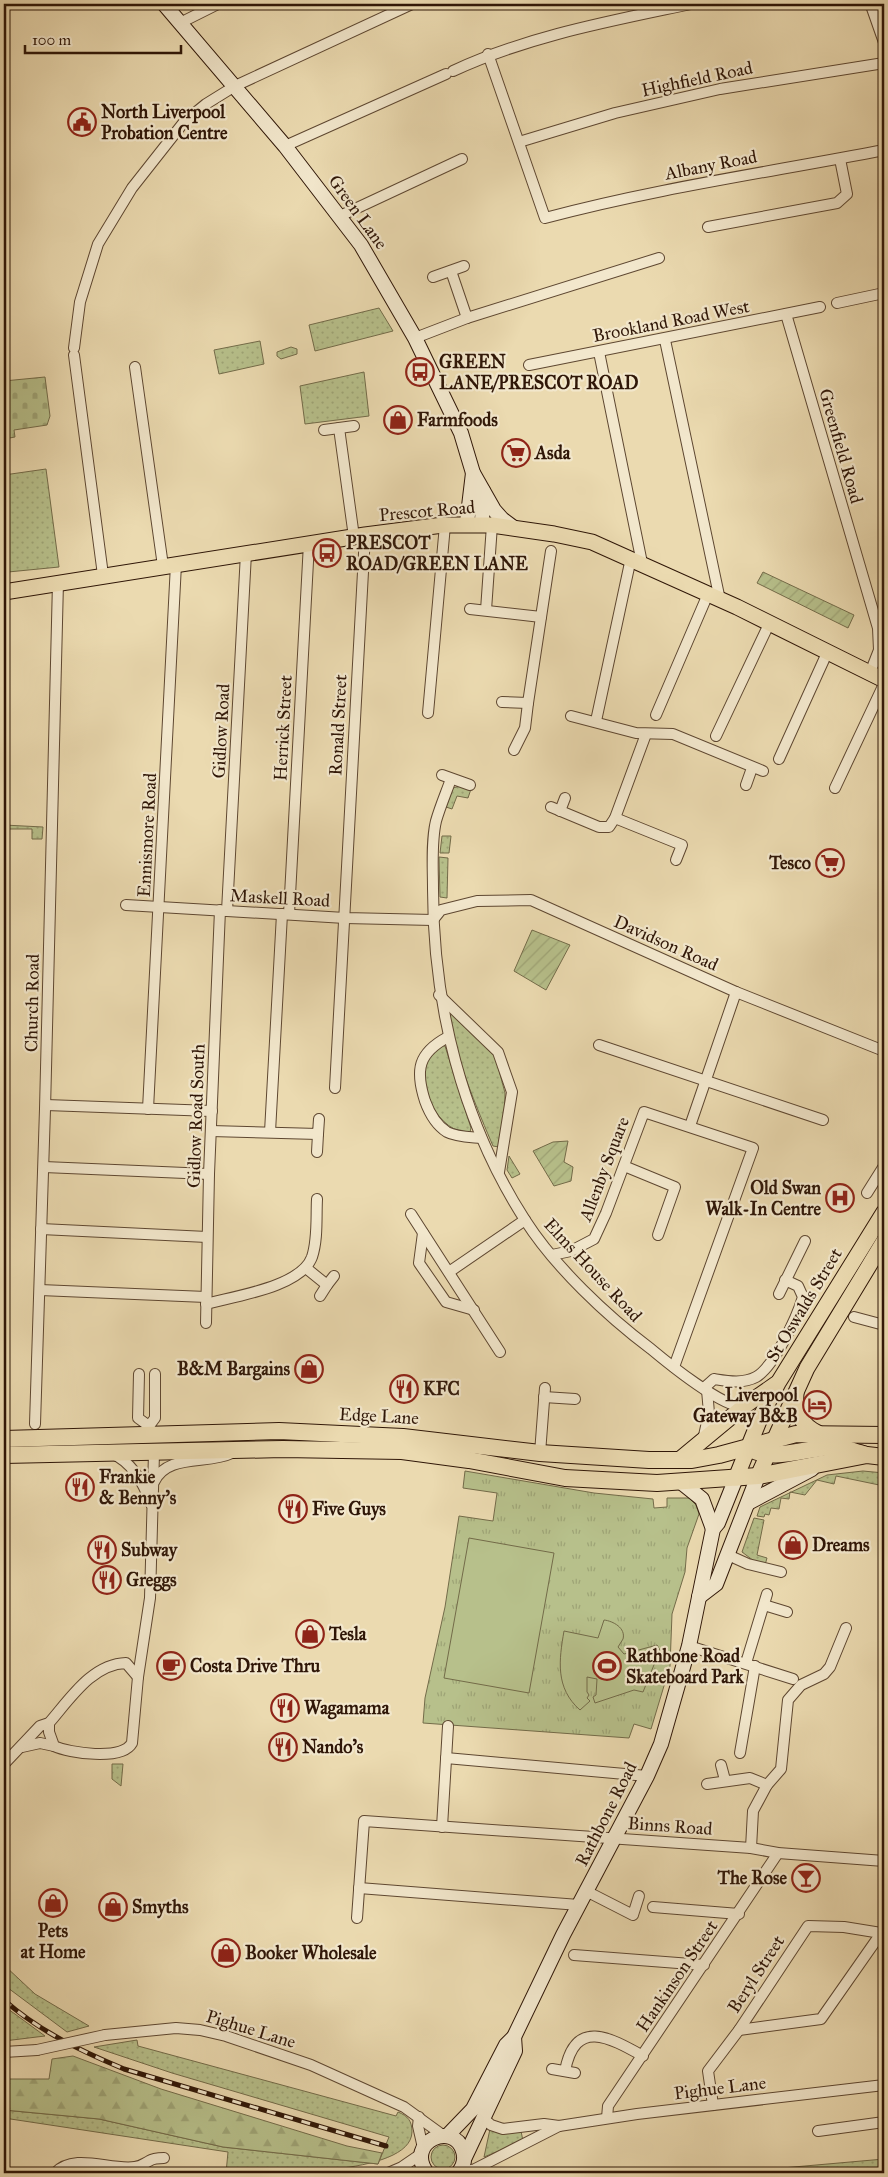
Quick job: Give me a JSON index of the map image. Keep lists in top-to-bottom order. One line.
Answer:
{"streets":{"highway":["Edge Lane"],"main road":["Green Lane","Prescot Road","St Oswalds Street","Rathbone Road"],"street":["Highfield Road","Albany Road","Brookland Road West","Greenfield Road","Ronald Street","Herrick Street","Gidlow Road","Ennismore Road","Maskell Road","Davidson Road","Church Road","Gidlow Road South","Allenby Square","Elms House Road","Binns Road","Beryl Street","Hankinson Street","Pighue Lane"]},"crossings":[["Highfield Road","Albany Road"],["Green Lane","Prescot Road"],["Brookland Road West","Greenfield Road"],["Greenfield Road","Prescot Road"],["Prescot Road","Ronald Street"],["Prescot Road","Herrick Street"],["Prescot Road","Gidlow Road"],["Prescot Road","Ennismore Road"],["Prescot Road","Church Road"],["Ronald Street","Maskell Road"],["Herrick Street","Maskell Road"],["Gidlow Road","Maskell Road"],["Gidlow Road","Gidlow Road South"],["Ennismore Road","Maskell Road"],["Maskell Road","Davidson Road"],["Maskell Road","Gidlow Road South"],["Maskell Road","Elms House Road"],["Davidson Road","Elms House Road"],["Allenby Square","Elms House Road"],["St Oswalds Street","Edge Lane"],["St Oswalds Street","Rathbone Road"],["Edge Lane","Rathbone Road"],["Rathbone Road","Binns Road"],["Rathbone Road","Pighue Lane"],["Binns Road","Hankinson Street"],["Beryl Street","Pighue Lane"],["Hankinson Street","Pighue Lane"]],"places":{"public building":["North Liverpool Probation Centre"],"bus stop":["GREEN LANE/PRESCOT ROAD","PRESCOT ROAD/GREEN LANE"],"shop":["Farmfoods","B&M Bargains","Dreams","Tesla","Pets at Home","Smyths","Booker Wholesale"],"supermarket":["Asda","Tesco"],"hospital":["Old Swan Walk-In Centre"],"restaurant":["KFC","Frankie & Benny's","Five Guys","Subway","Greggs","Wagamama","Nando's"],"hotel":["Liverpool Gateway B&B"],"cafe":["Costa Drive Thru"],"sports":["Rathbone Road Skateboard Park"],"bar":["The Rose"]},"scale_bar":"100 m"}
